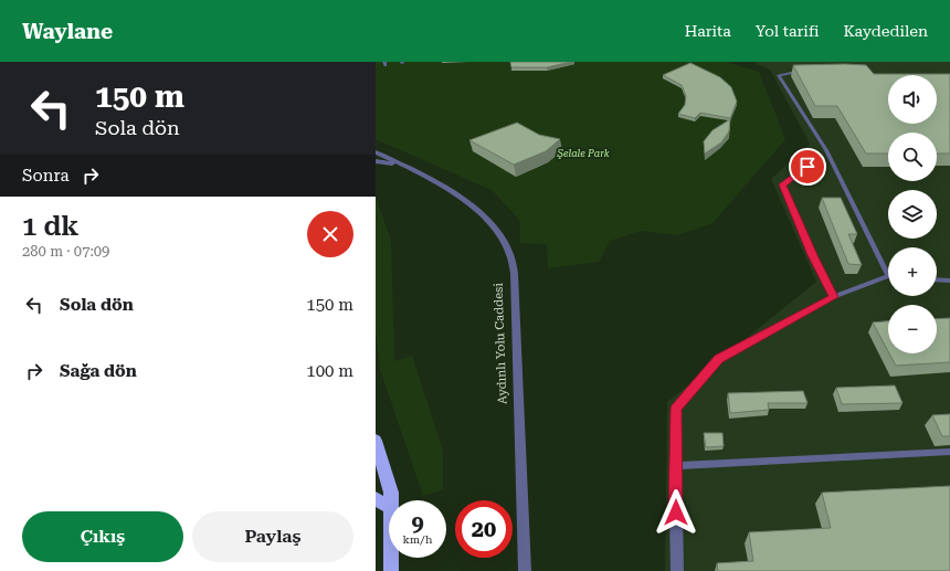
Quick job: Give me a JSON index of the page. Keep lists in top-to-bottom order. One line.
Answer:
{"streets":{"street":["Aydınlı Yolu Caddesi"]},"parks":["Şelale Park"],"page":{"header":"Waylane","nav":["Harita","Yol tarifi","Kaydedilen"],"turn":["150 m","Sola dön"],"map_buttons":["+","−"],"then":"Sonra","heading":["1 dk","280 m · 07:09"],"list":[{"name":"Sola dön","value":"150 m"},{"name":"Sağa dön","value":"100 m"}],"speed":"9 km/h","limit":"20","buttons":["Çıkış","Paylaş"]}}
